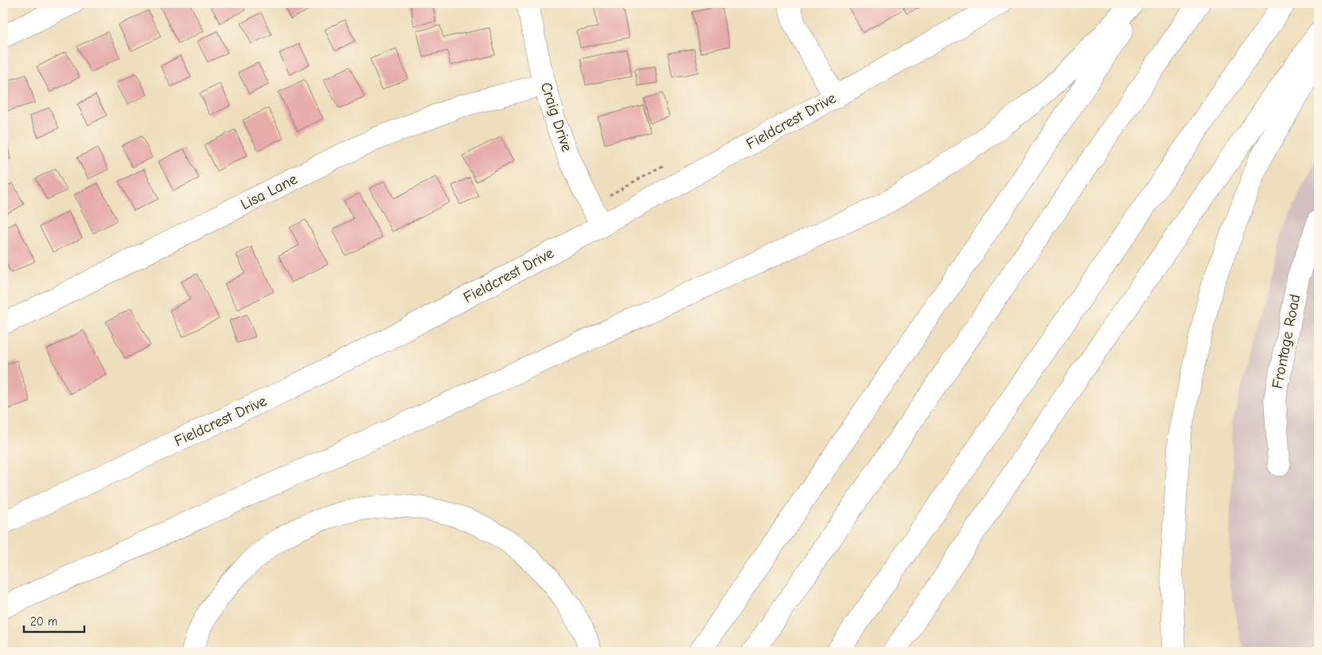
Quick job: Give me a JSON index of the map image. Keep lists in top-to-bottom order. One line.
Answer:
{"streets":{"main road":["Craig Drive","Fieldcrest Drive","Lisa Lane","Frontage Road"]},"crossings":[["Craig Drive","Fieldcrest Drive"],["Craig Drive","Lisa Lane"]],"scale_bar":"20 m"}
